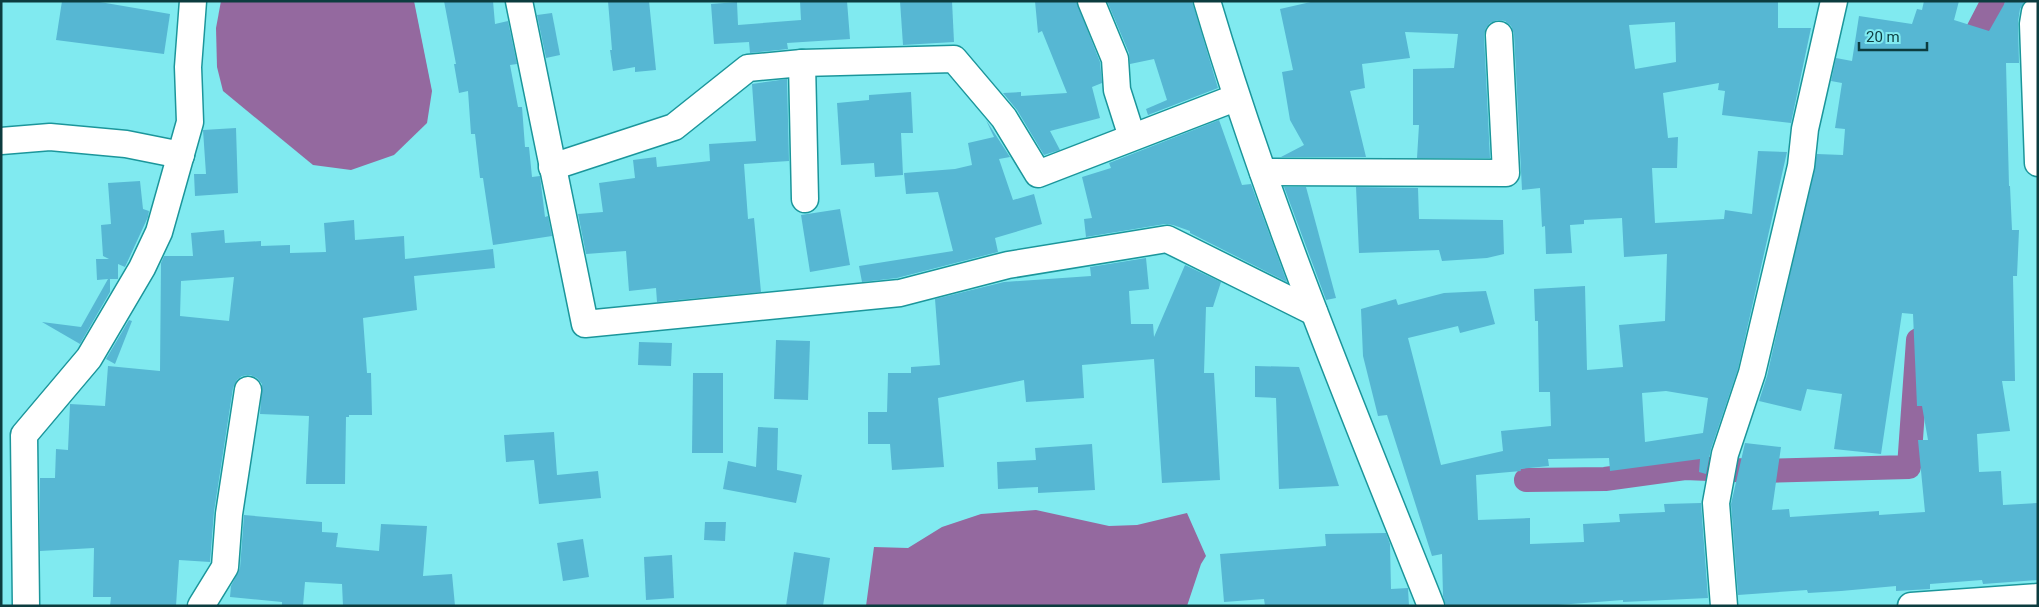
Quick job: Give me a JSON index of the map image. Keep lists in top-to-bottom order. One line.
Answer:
{"scale_bar":"20 m"}
